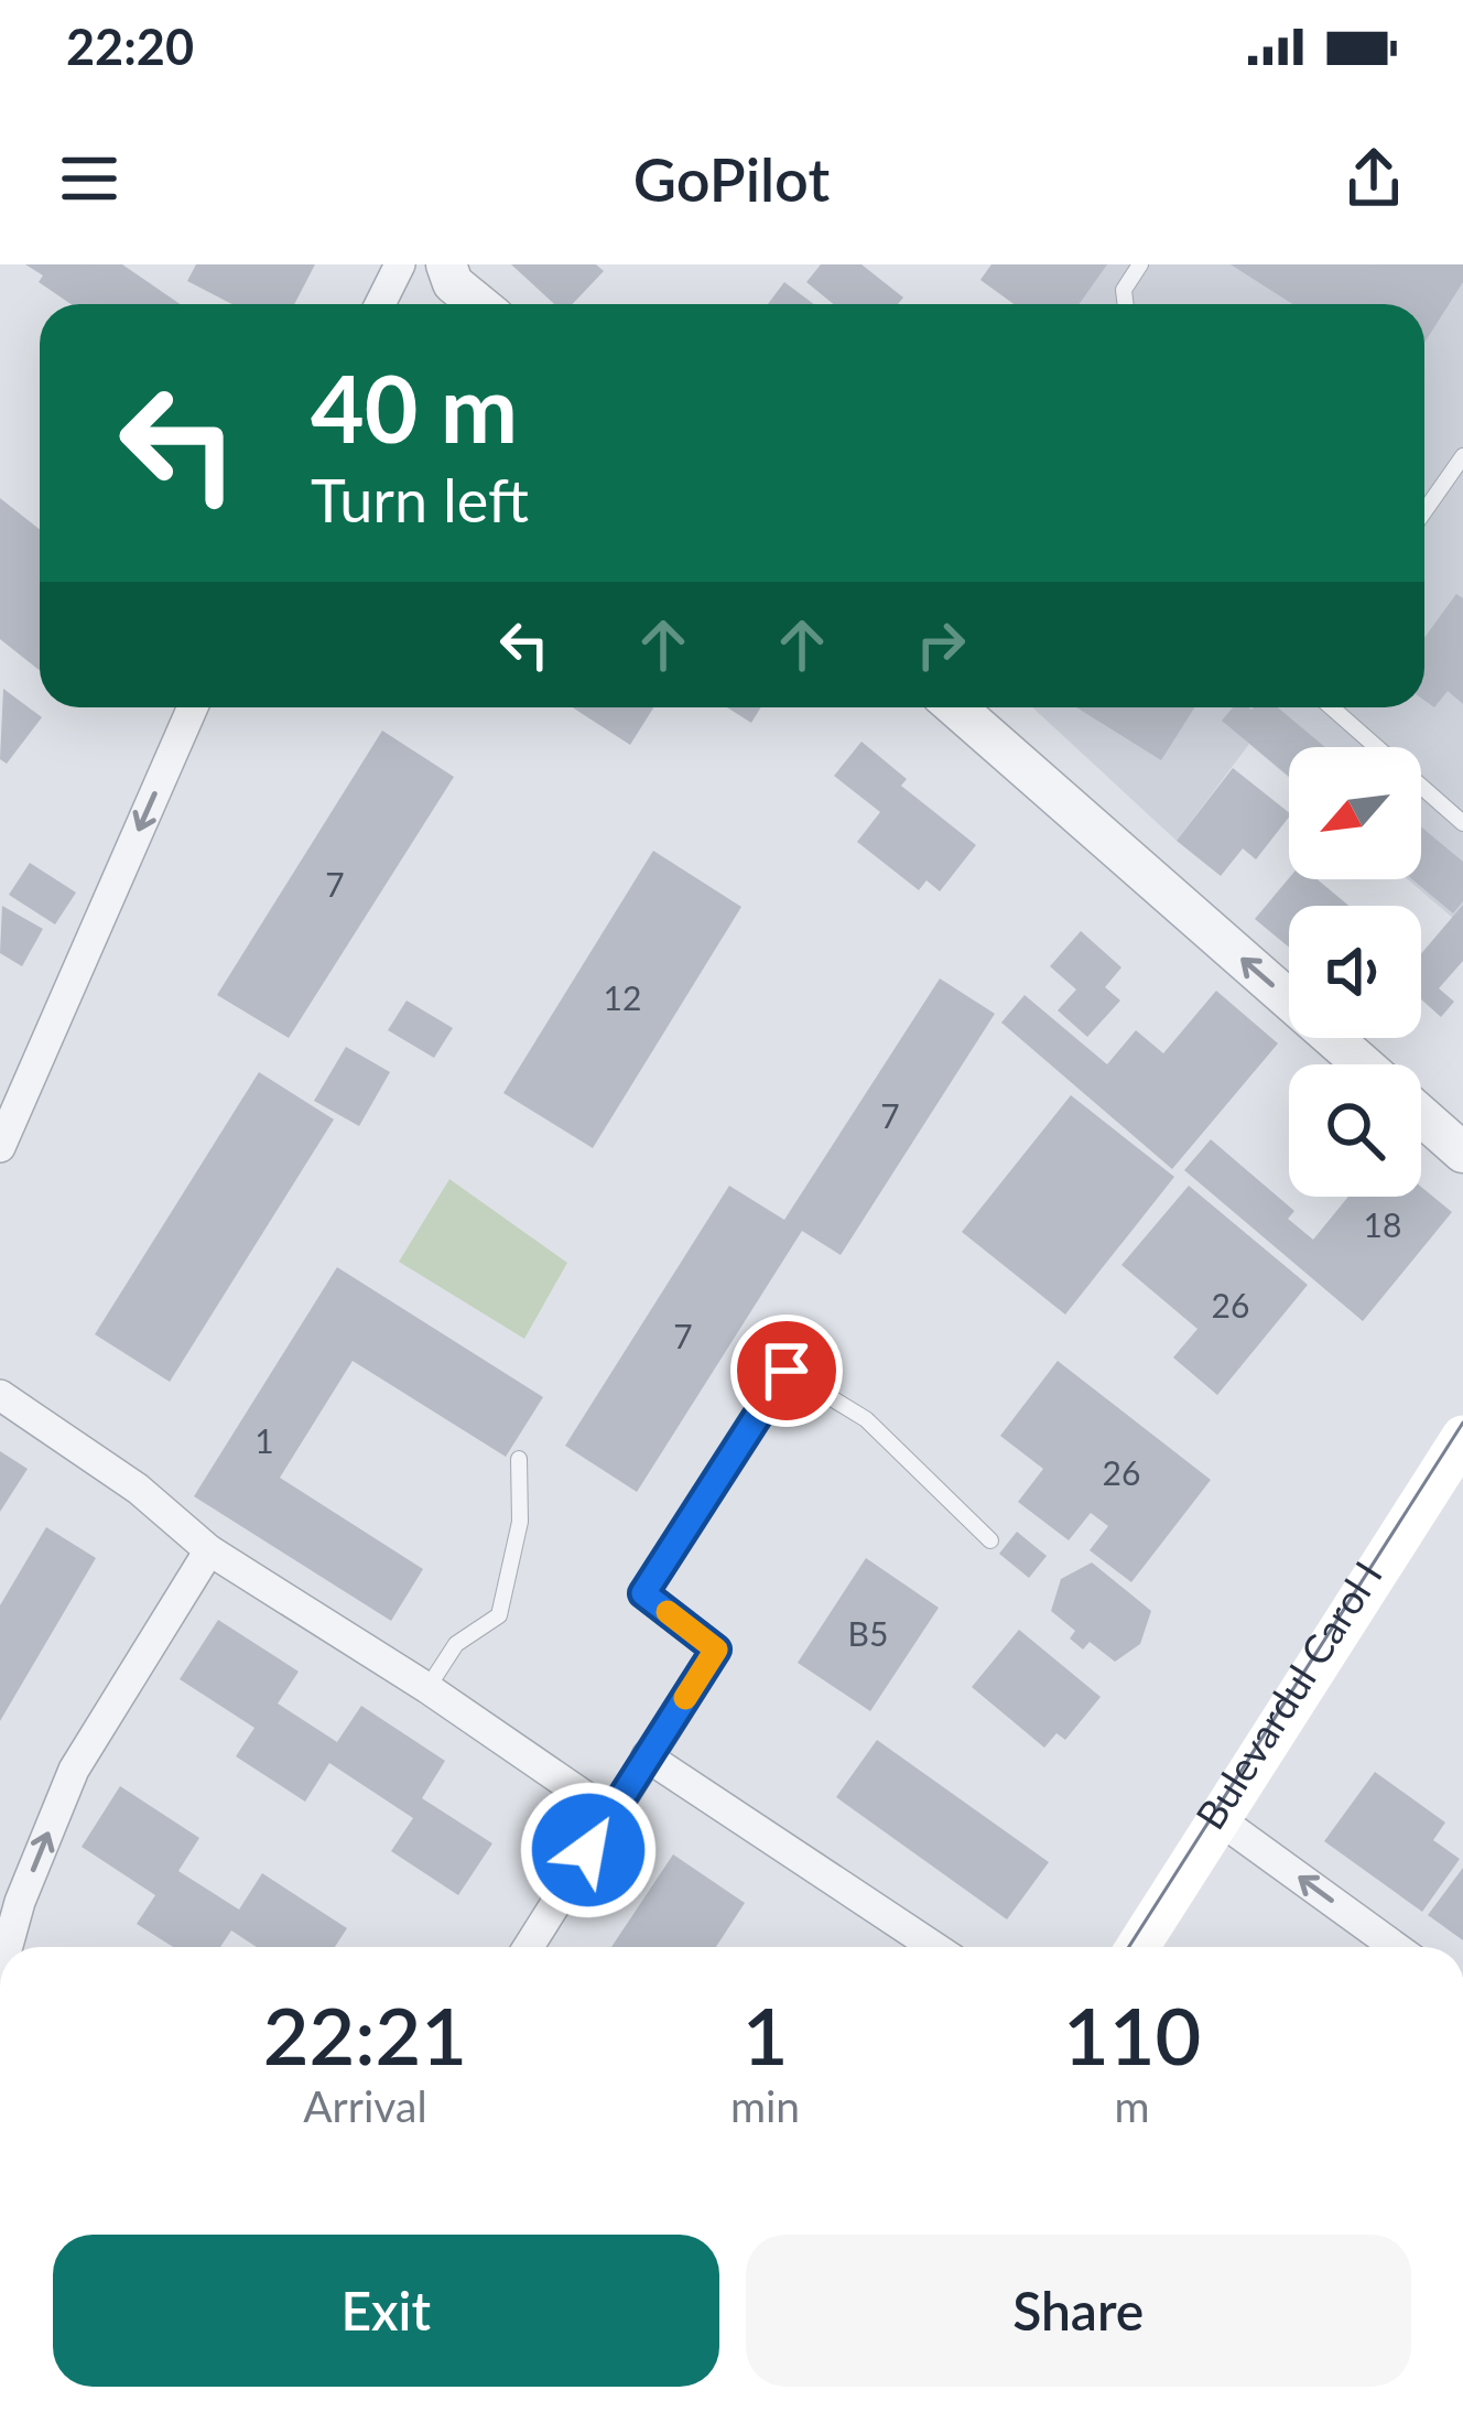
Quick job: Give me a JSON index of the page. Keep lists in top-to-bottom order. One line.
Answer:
{"streets":{"main road":["Bulevardul Carol I"]},"house_numbers":["7","12","7","18","26","7","1","26","B5"],"north":"bottom left","page":{"status":"22:20","header":"GoPilot","turn":["40 m","Turn left"],"eta":["22:21","Arrival","1","min","110","m"],"buttons":["Exit","Share"]}}
